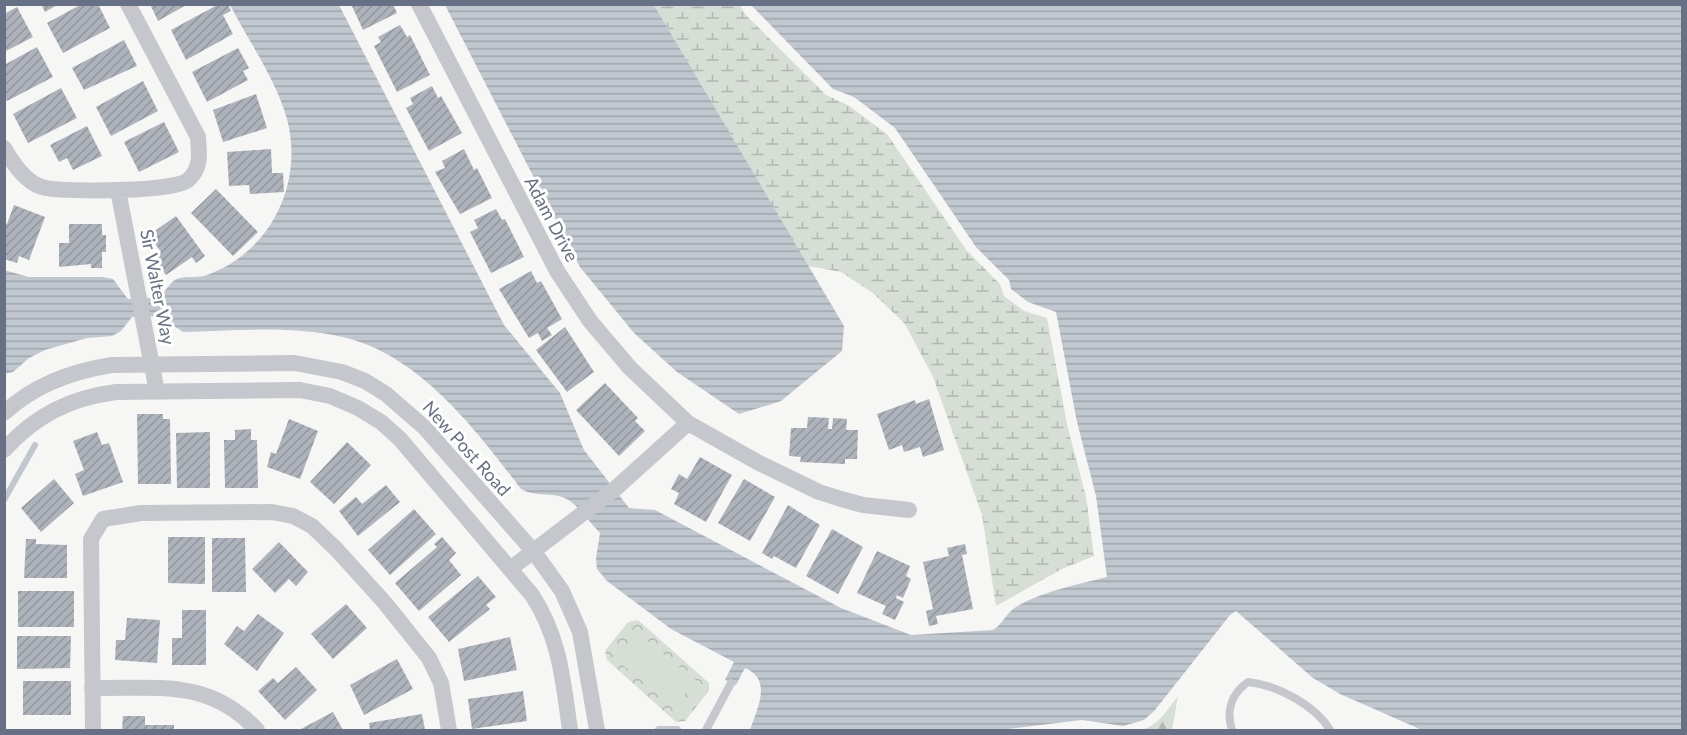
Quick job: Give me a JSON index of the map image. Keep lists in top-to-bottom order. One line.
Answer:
{"streets":{"street":["Adam Drive","Sir Walter Way","New Post Road"]},"crossings":[["Sir Walter Way","New Post Road"]]}
